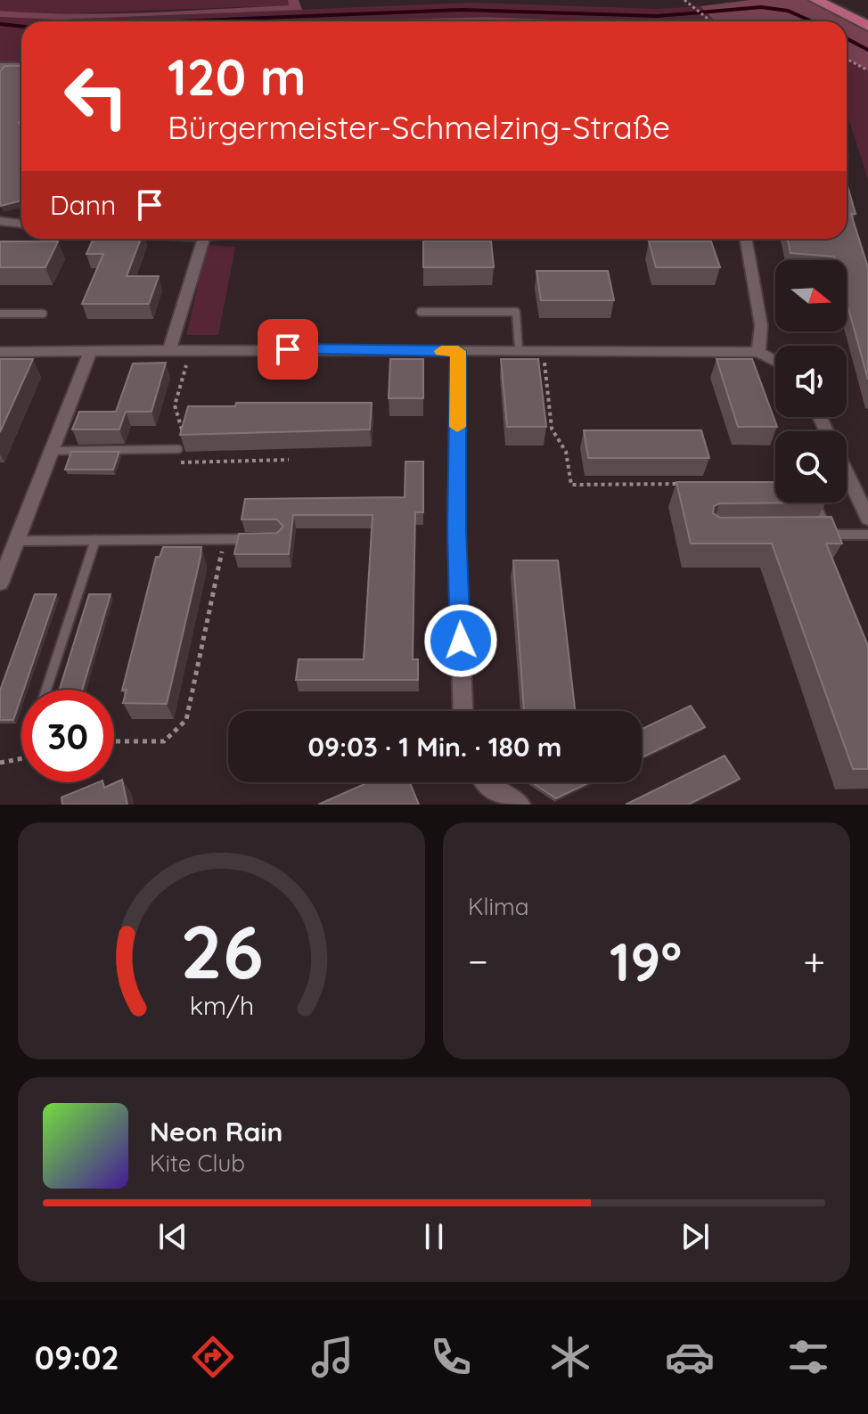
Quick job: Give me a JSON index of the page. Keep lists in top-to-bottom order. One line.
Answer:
{"north":"right","page":{"turn":["120 m","Bürgermeister-Schmelzing-Straße"],"then":"Dann","limit":"30","trip":"09:03 · 1 Min. · 180 m","tile":"Klima","heat":["−","19°","+"],"song":["Neon Rain","Kite Club"],"tabs":"09:02","gauge":["26","km/h"]}}
